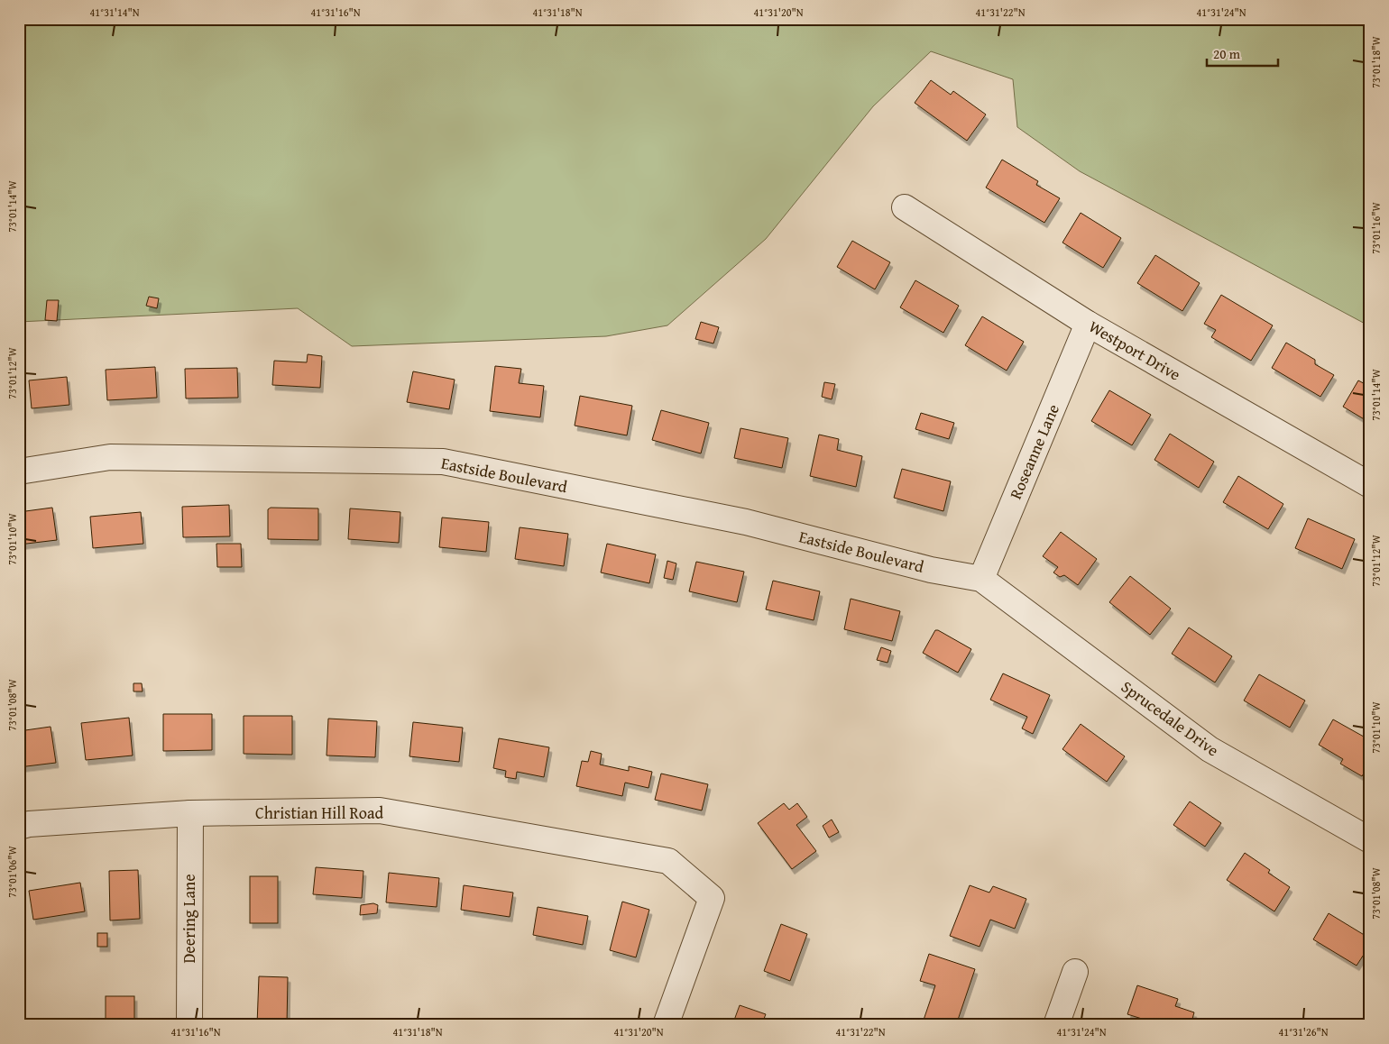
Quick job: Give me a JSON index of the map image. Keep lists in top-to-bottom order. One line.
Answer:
{"streets":{"street":["Westport Drive","Roseanne Lane","Eastside Boulevard","Sprucedale Drive","Christian Hill Road","Deering Lane"]},"crossings":[["Westport Drive","Roseanne Lane"],["Roseanne Lane","Eastside Boulevard"],["Roseanne Lane","Sprucedale Drive"],["Eastside Boulevard","Sprucedale Drive"],["Christian Hill Road","Deering Lane"]],"scale_bar":"20 m","coordinates":["41°31'14\"N","41°31'16\"N","41°31'18\"N","41°31'20\"N","41°31'22\"N","41°31'24\"N","73°01'18\"W","73°01'14\"W","73°01'16\"W","73°01'12\"W","73°01'10\"W","73°01'08\"W","73°01'06\"W","41°31'26\"N"]}
